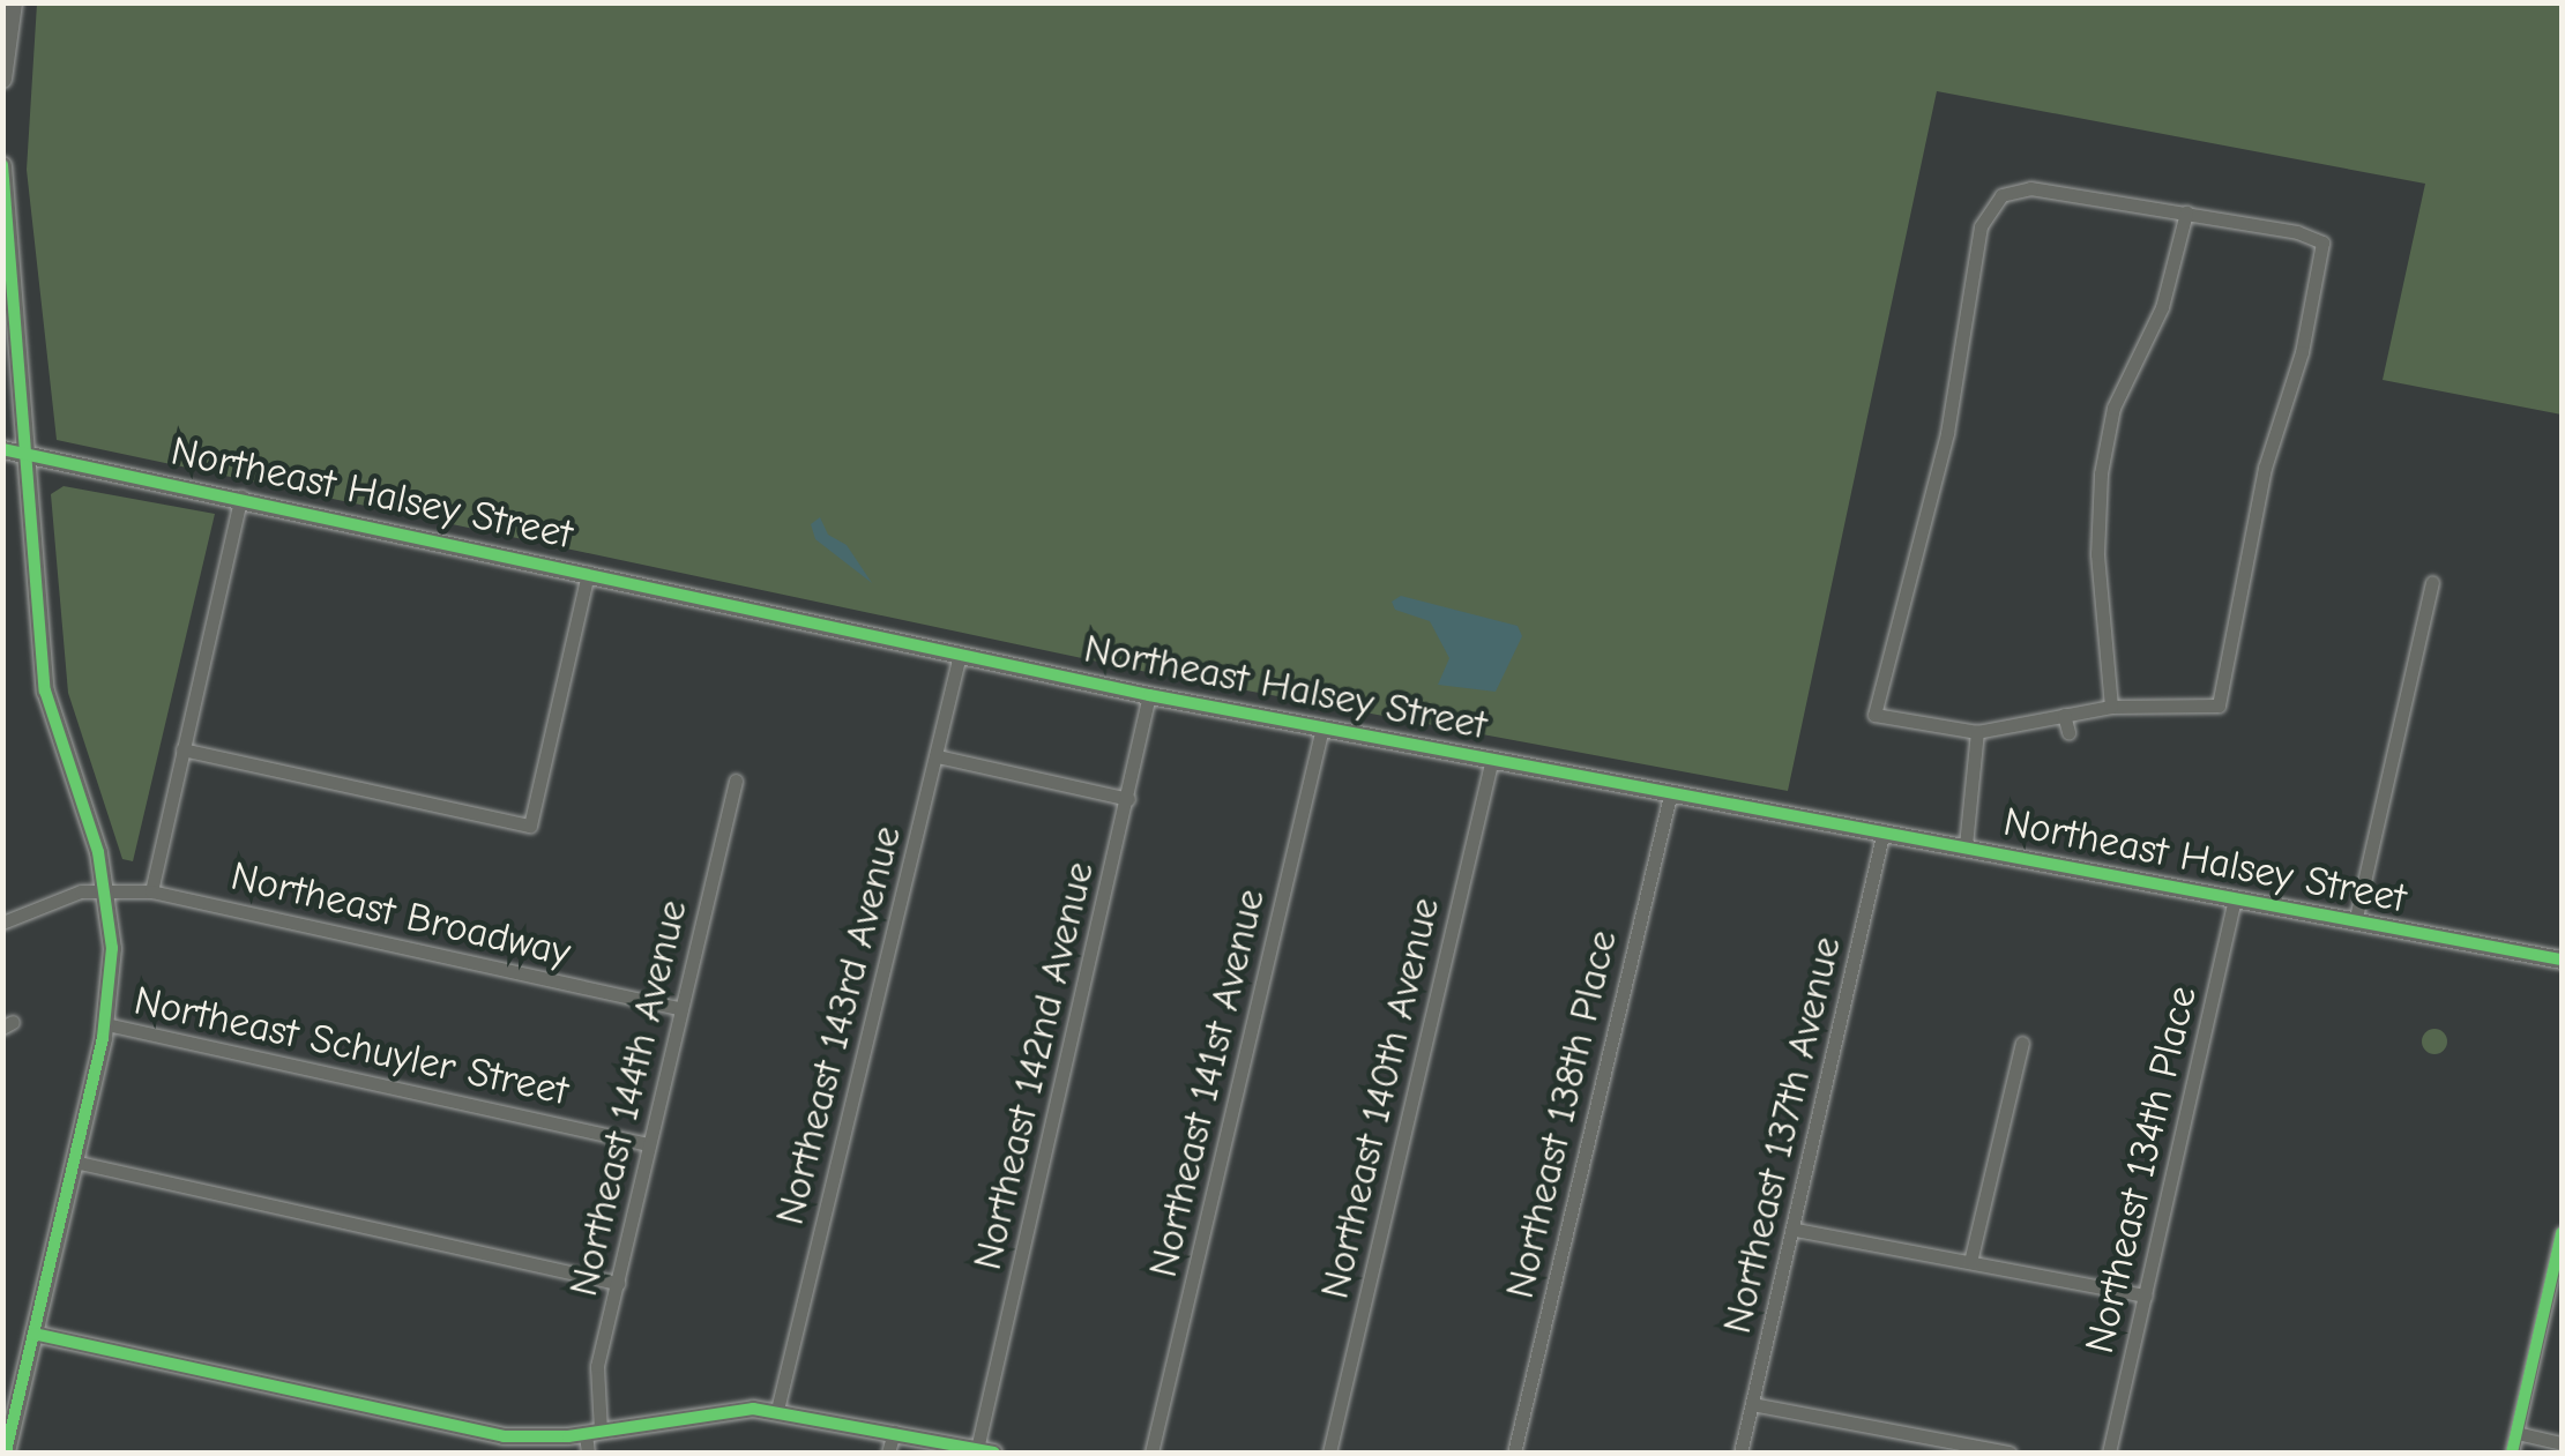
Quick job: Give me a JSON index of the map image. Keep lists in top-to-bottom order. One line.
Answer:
{"streets":{"main road":["Northeast Halsey Street"],"street":["Northeast Broadway","Northeast 143rd Avenue","Northeast Schuyler Street","Northeast 142nd Avenue","Northeast 141st Avenue","Northeast 144th Avenue","Northeast 140th Avenue","Northeast 138th Place","Northeast 137th Avenue","Northeast 134th Place"]},"crossings":[["Northeast Halsey Street","Northeast 143rd Avenue"],["Northeast Halsey Street","Northeast 142nd Avenue"],["Northeast Halsey Street","Northeast 141st Avenue"],["Northeast Halsey Street","Northeast 140th Avenue"],["Northeast Halsey Street","Northeast 138th Place"],["Northeast Halsey Street","Northeast 137th Avenue"],["Northeast Halsey Street","Northeast 134th Place"],["Northeast Broadway","Northeast 144th Avenue"],["Northeast Schuyler Street","Northeast 144th Avenue"]]}
